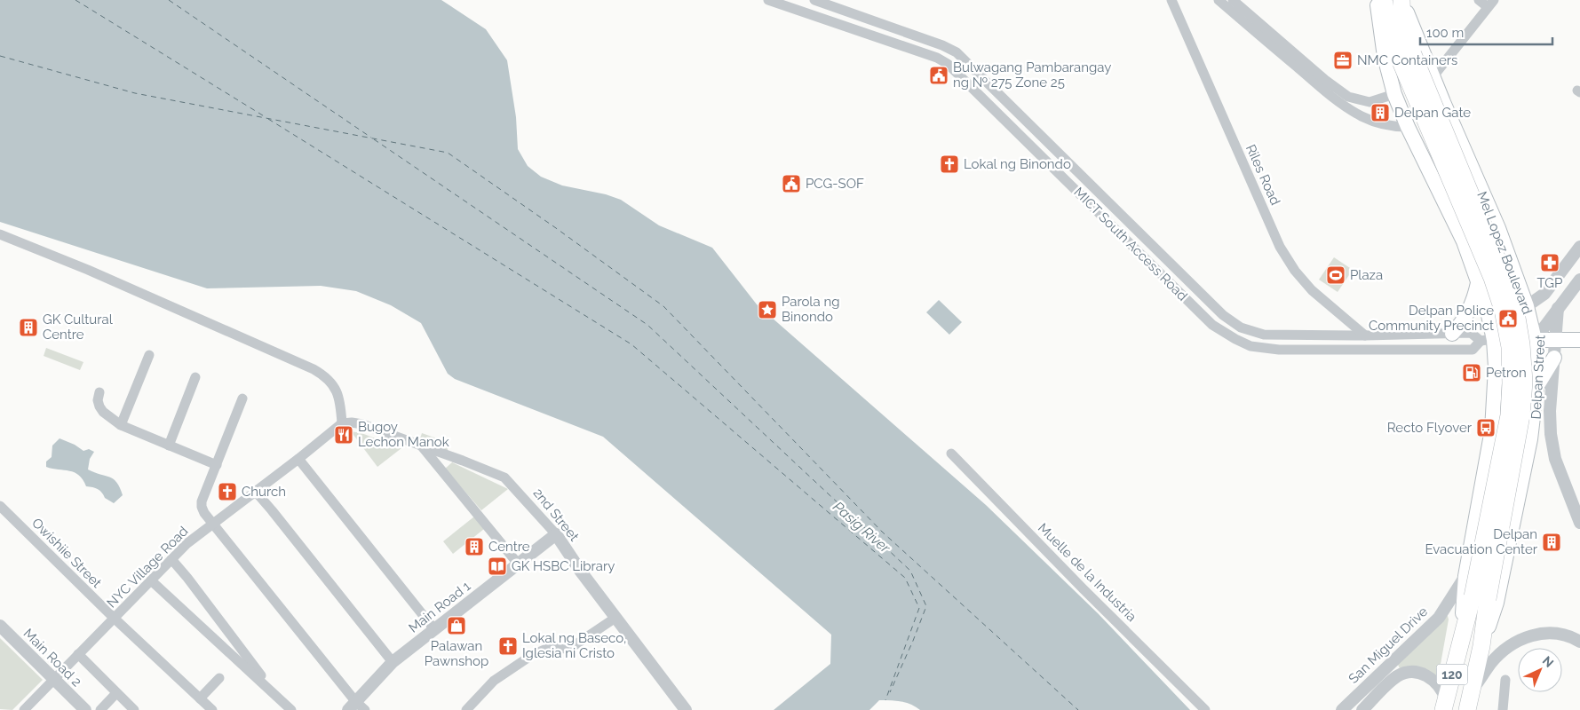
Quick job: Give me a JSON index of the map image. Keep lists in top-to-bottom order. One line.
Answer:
{"streets":{"highway":["Mel Lopez Boulevard","120"],"main road":["MICT South Access Road"],"street":["Riles Road","Delpan Street","2nd Street","Owishiie Street","NYC Village Road","Muelle de la Industria","Main Road 1","San Miguel Drive","Main Road 2"]},"crossings":[["Riles Road","MICT South Access Road"],["MICT South Access Road","Mel Lopez Boulevard"],["MICT South Access Road","Delpan Street"],["Mel Lopez Boulevard","Delpan Street"],["Mel Lopez Boulevard","San Miguel Drive"],["2nd Street","NYC Village Road"],["2nd Street","Main Road 1"],["Owishiie Street","NYC Village Road"],["NYC Village Road","Main Road 2"]],"water":["Pasig River"],"places":{"office":["NMC Containers"],"public building":["Bulwagang Pambarangay ng № 275 Zone 25","PCG-SOF","Delpan Police Community Precinct"],"building":["Delpan Gate","GK Cultural Centre","Delpan Evacuation Center","Centre"],"church":["Lokal ng Binondo","Church","Lokal ng Baseco, Iglesia ni Cristo"],"pharmacy":["TGP"],"sports":["Plaza"],"place":["Parola ng Binondo"],"fuel station":["Petron"],"bus stop":["Recto Flyover"],"restaurant":["Bugoy Lechon Manok"],"library":["GK HSBC Library"],"shop":["Palawan Pawnshop"]},"scale_bar":"100 m","north":"top right"}
